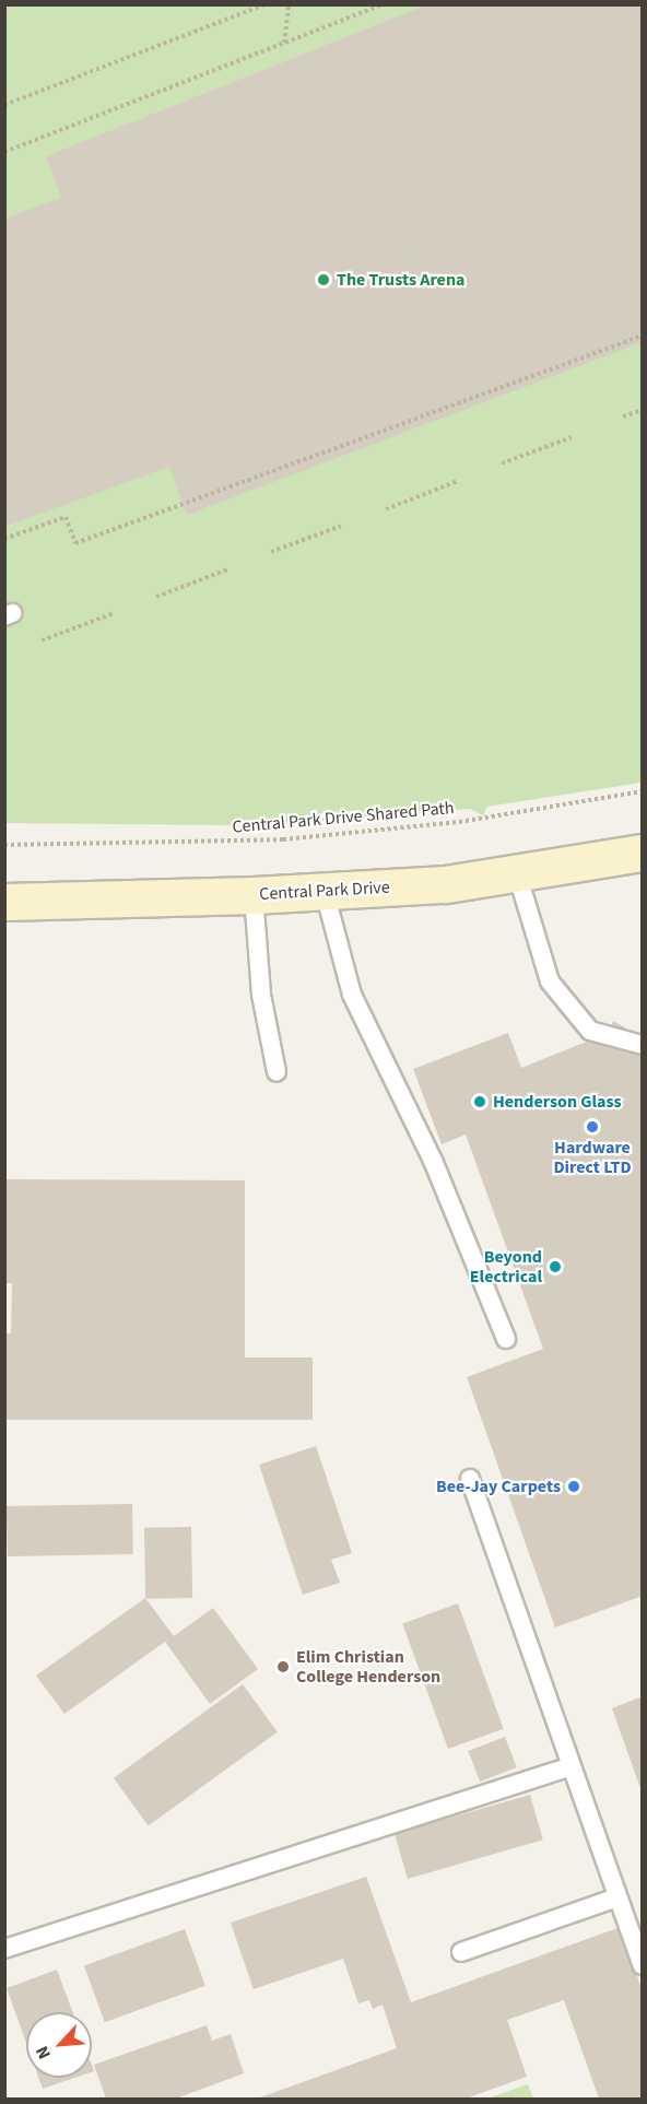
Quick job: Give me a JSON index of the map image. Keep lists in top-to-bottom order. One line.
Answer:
{"streets":{"main road":["Central Park Drive"],"path":["Central Park Drive Shared Path"]},"places":["The Trusts Arena","Henderson Glass","Hardware Direct LTD","Beyond Electrical","Bee-Jay Carpets","Elim Christian College Henderson"],"north":"bottom left"}
